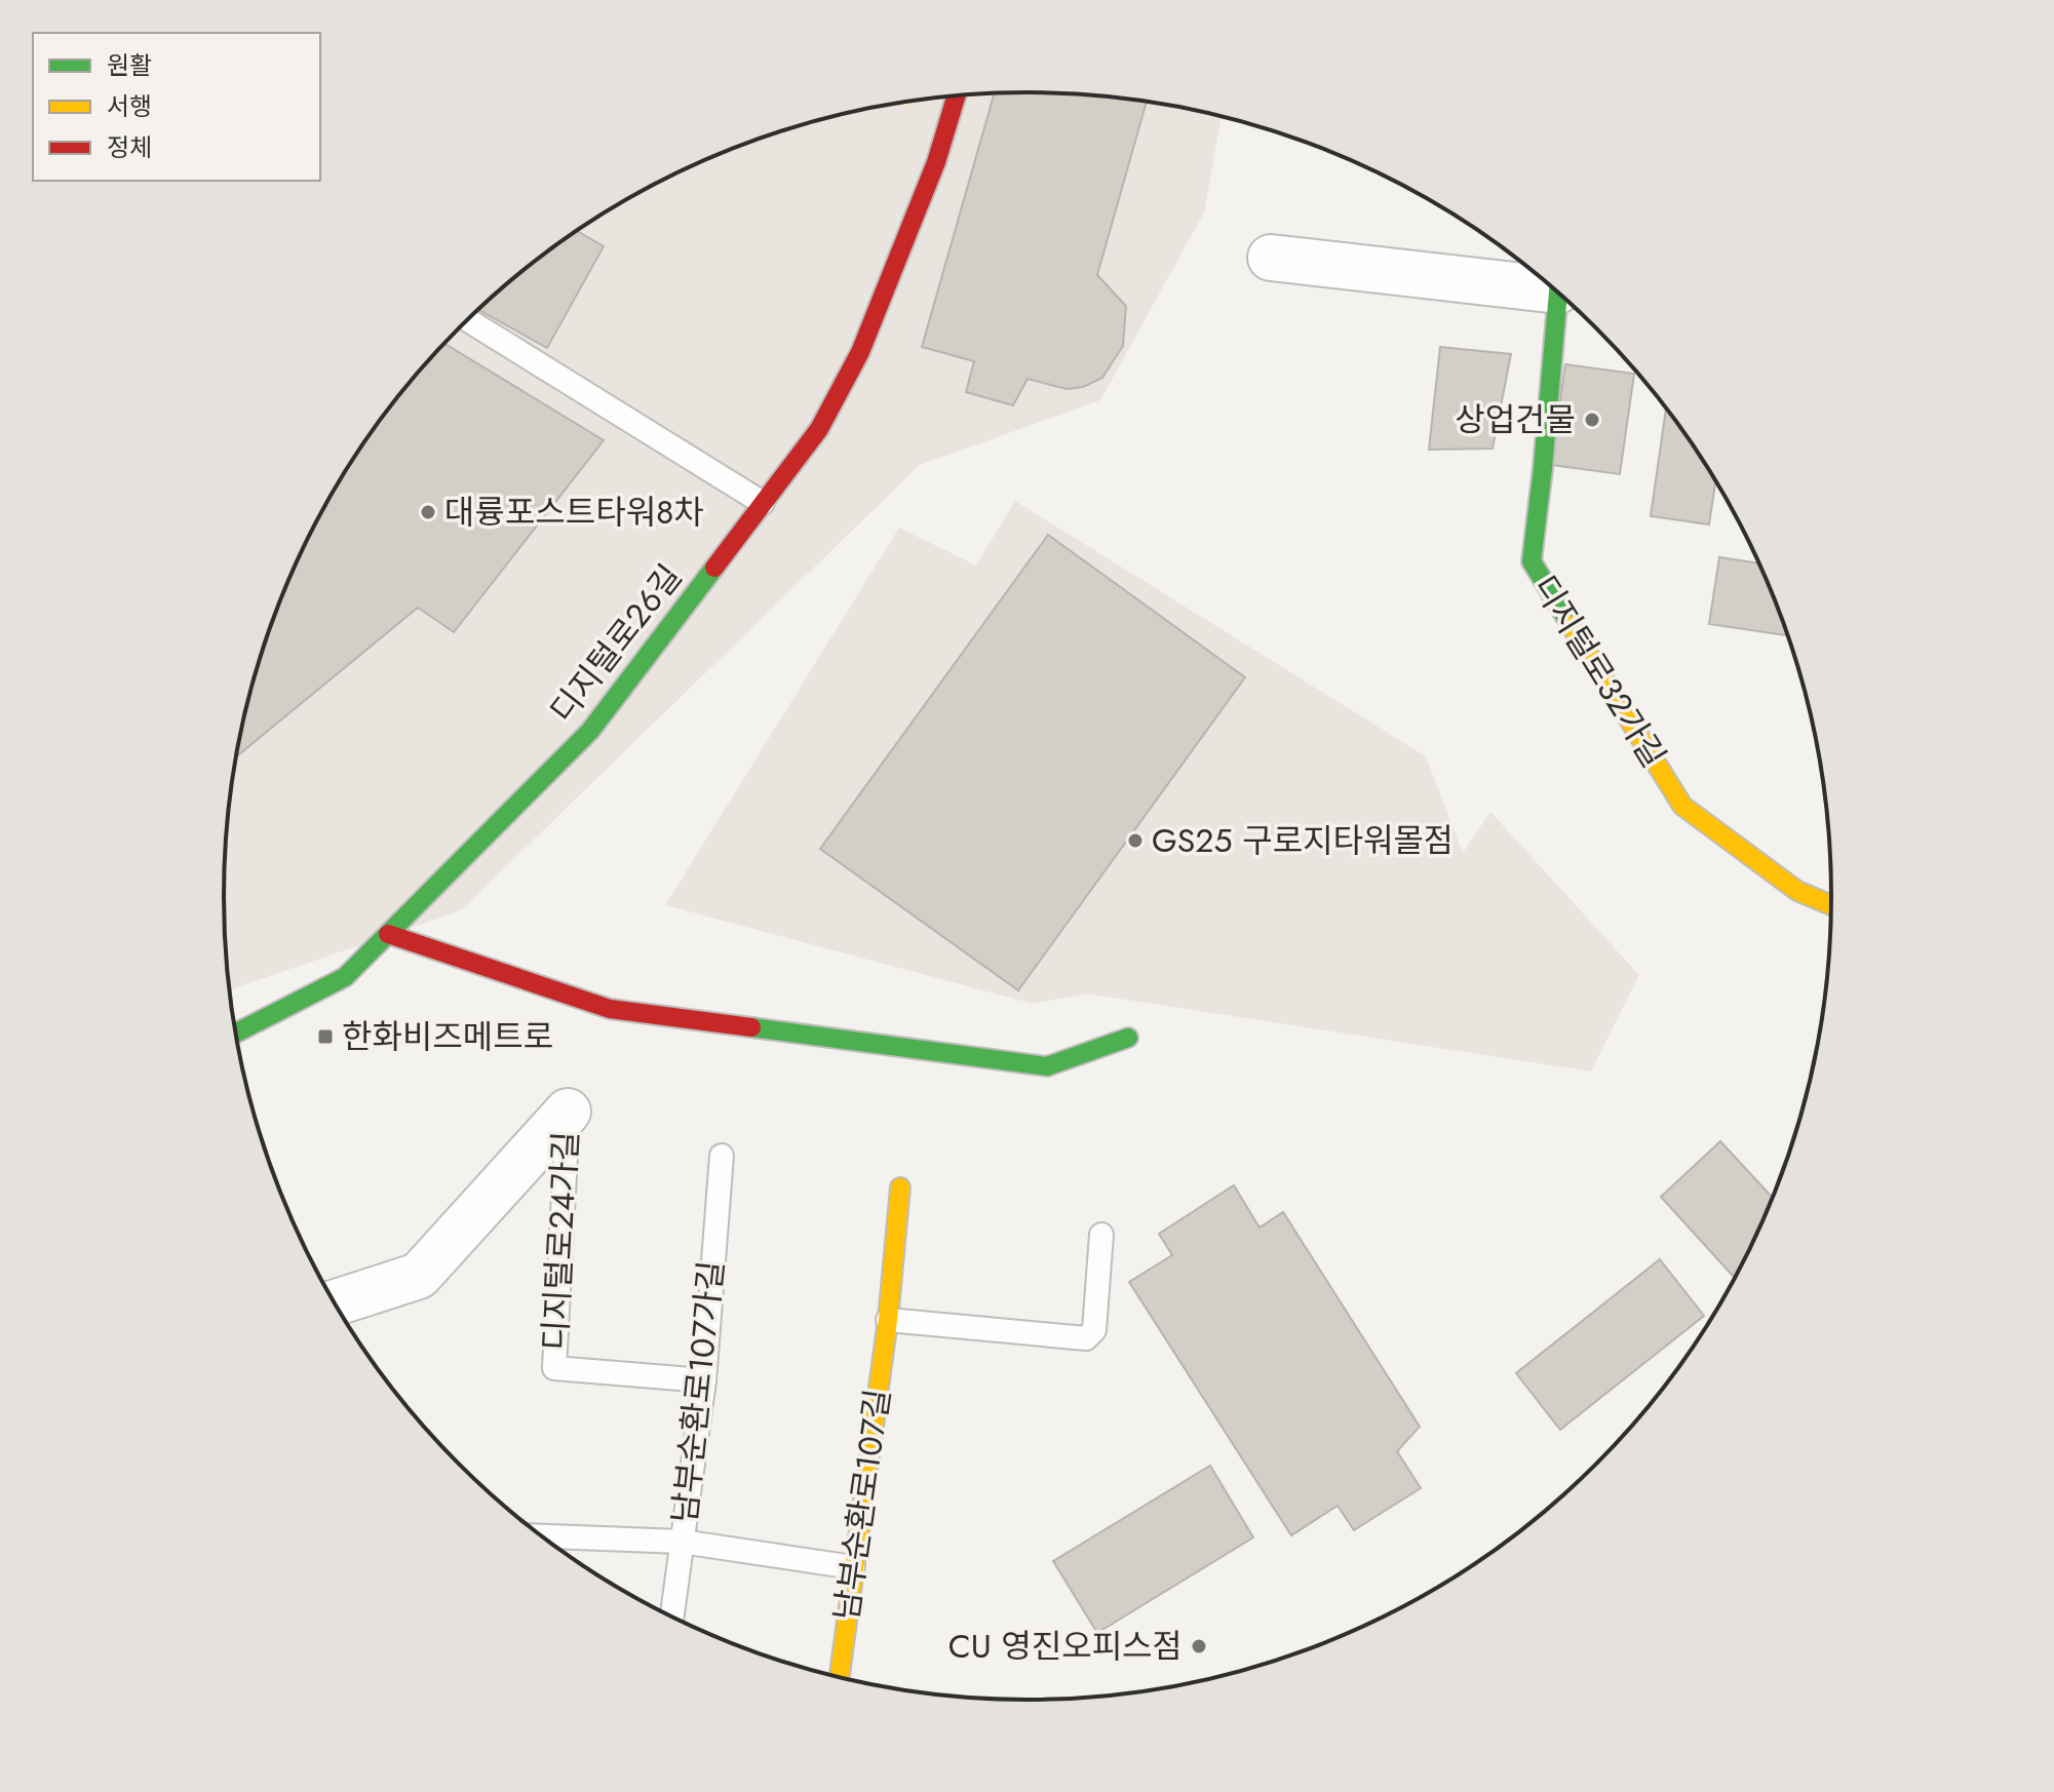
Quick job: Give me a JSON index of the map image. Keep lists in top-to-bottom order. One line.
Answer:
{"streets":{"street":["디지털로26길","디지털로32가길","남부순환로107길"],"lane":["디지털로24가길","남부순환로107가길"]},"crossings":[["디지털로24가길","남부순환로107가길"]],"places":{"other":["상업건물","대륭포스트타워8차","GS25 구로지타워몰점","CU 영진오피스점"],"transit":["한화비즈메트로"]},"legend":["원활","서행","정체"]}
